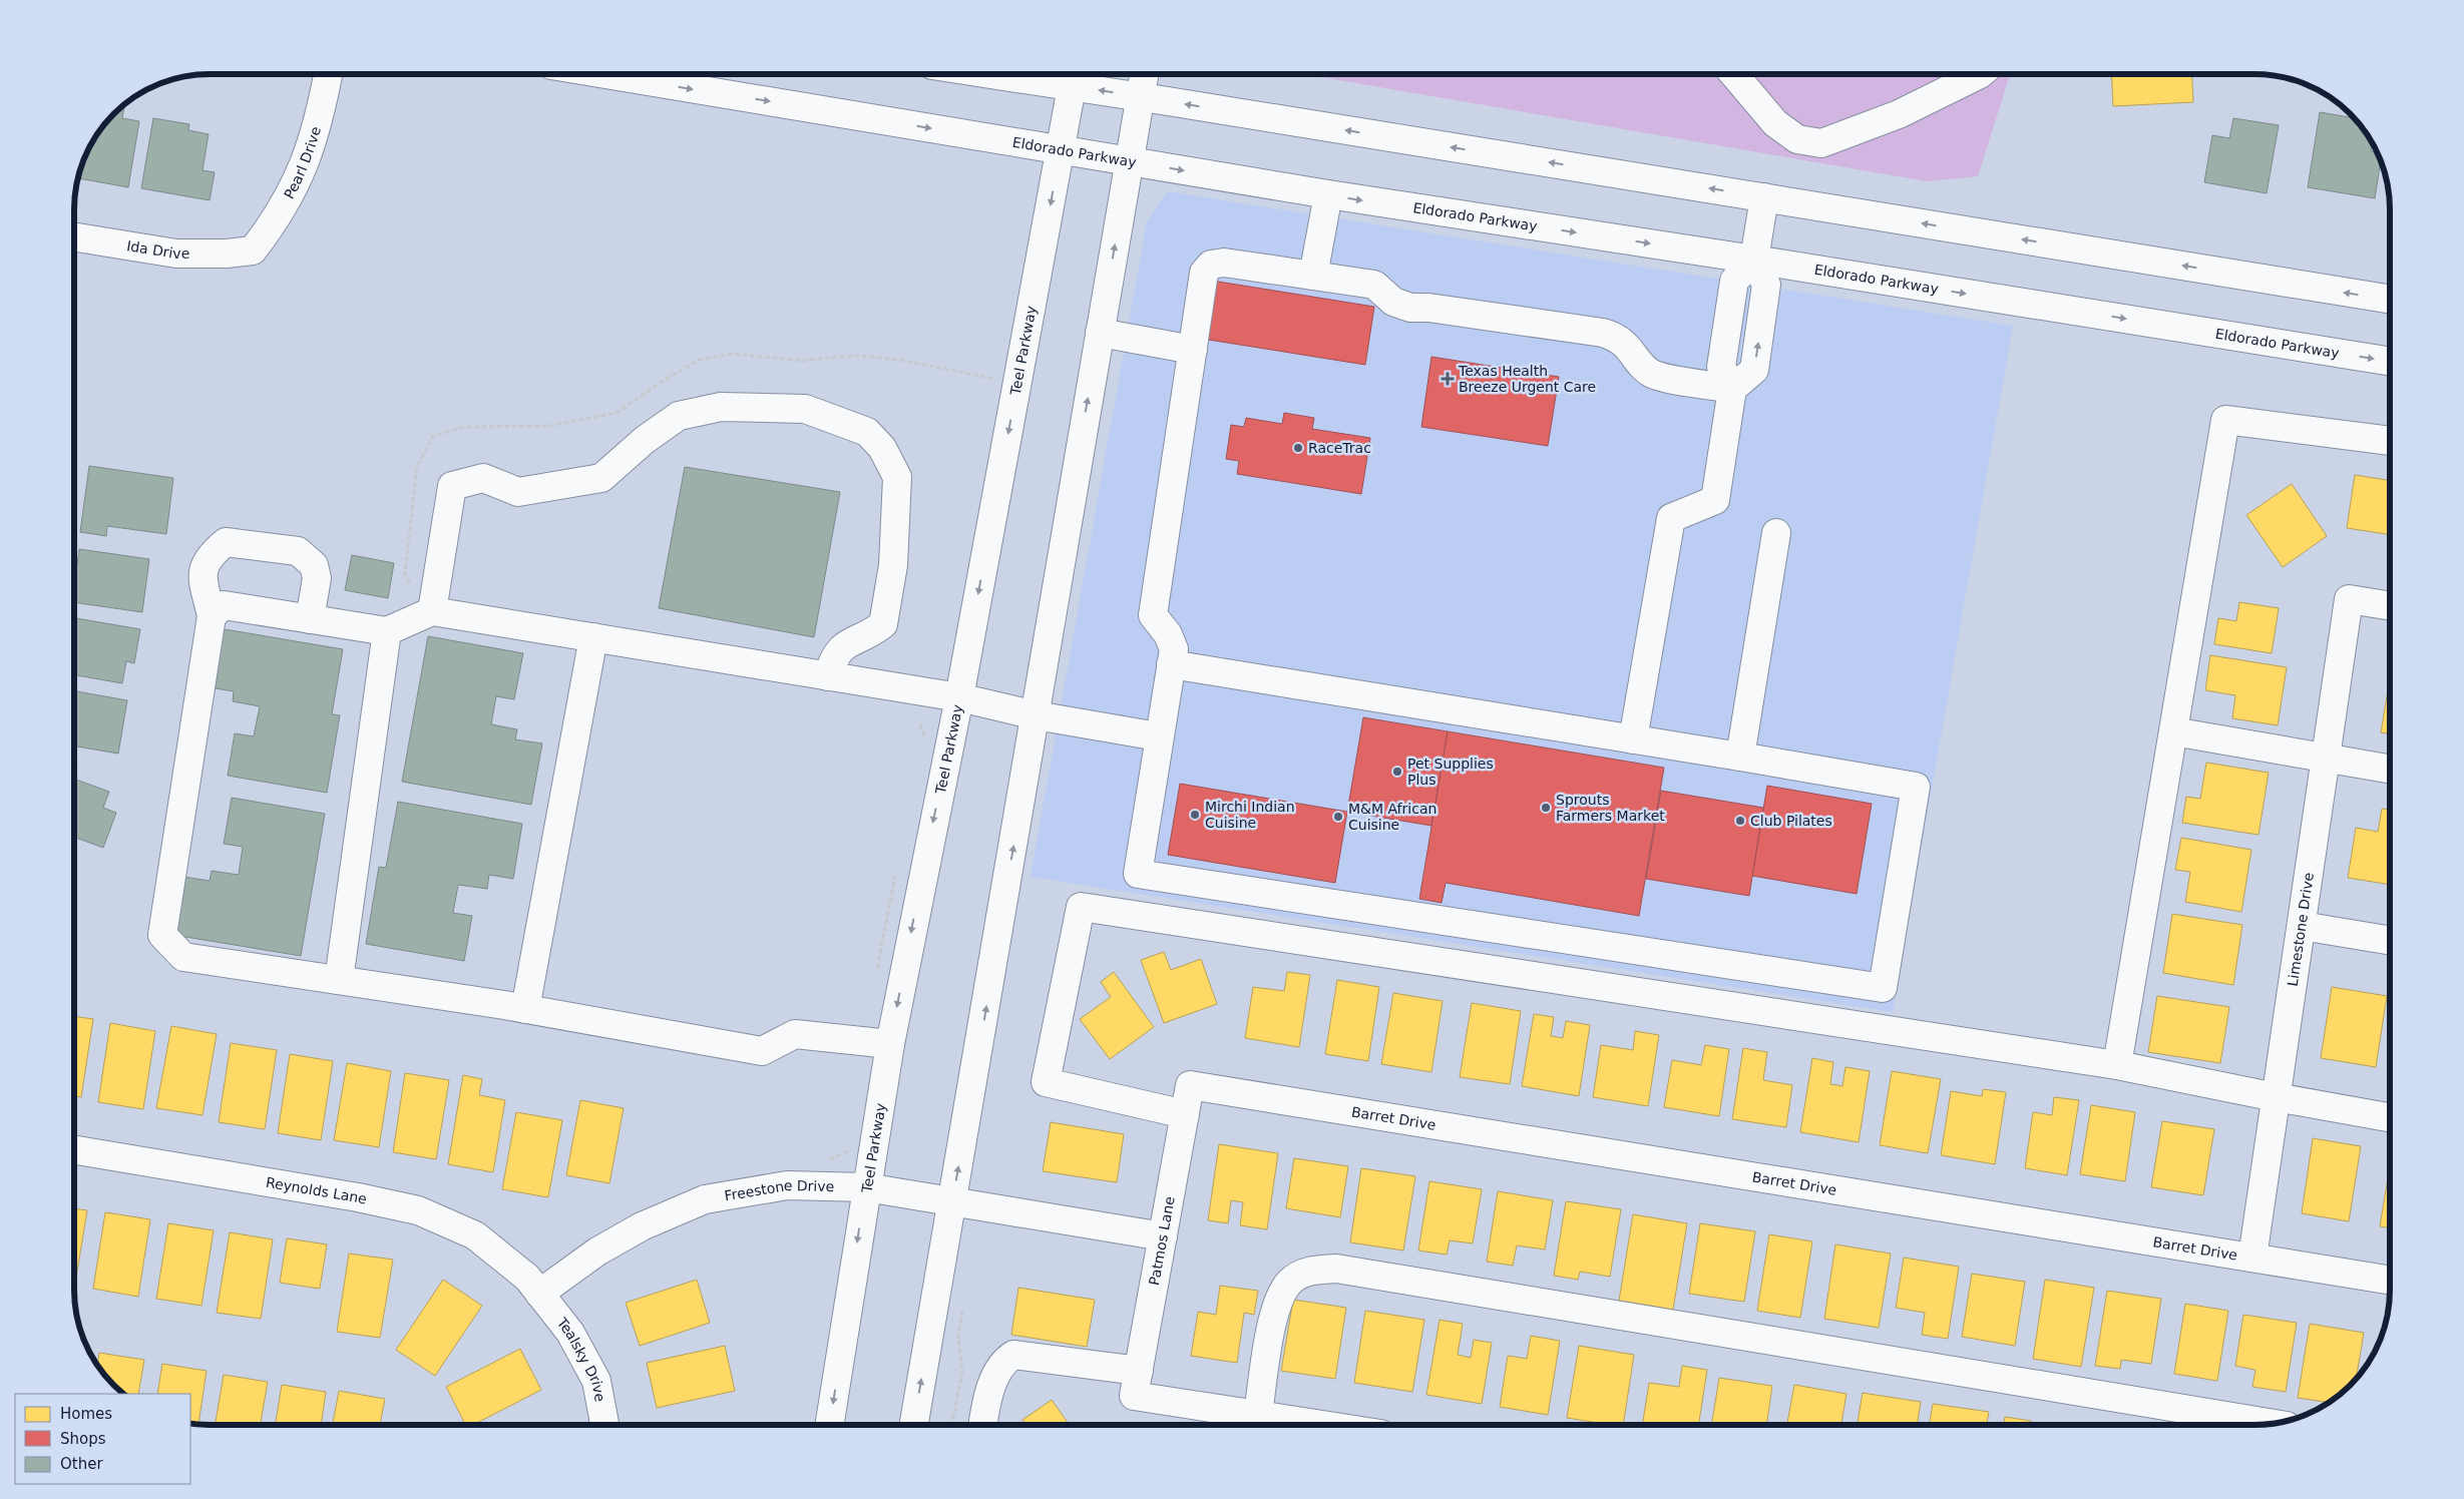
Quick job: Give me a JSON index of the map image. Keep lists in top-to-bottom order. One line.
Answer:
{"streets":{"street":["Eldorado Parkway","Pearl Drive","Ida Drive","Teel Parkway","Limestone Drive","Barret Drive","Reynolds Lane","Freestone Drive","Patmos Lane","Tealsky Drive"]},"crossings":[["Eldorado Parkway","Teel Parkway"],["Pearl Drive","Ida Drive"],["Teel Parkway","Freestone Drive"],["Limestone Drive","Barret Drive"],["Barret Drive","Patmos Lane"],["Reynolds Lane","Freestone Drive"],["Reynolds Lane","Tealsky Drive"],["Freestone Drive","Patmos Lane"],["Freestone Drive","Tealsky Drive"]],"places":{"health":["Texas Health Breeze Urgent Care"],"other":["RaceTrac","Pet Supplies Plus","Sprouts Farmers Market","Mirchi Indian Cuisine","M&M African Cuisine","Club Pilates"]},"legend":["Homes","Shops","Other"]}
